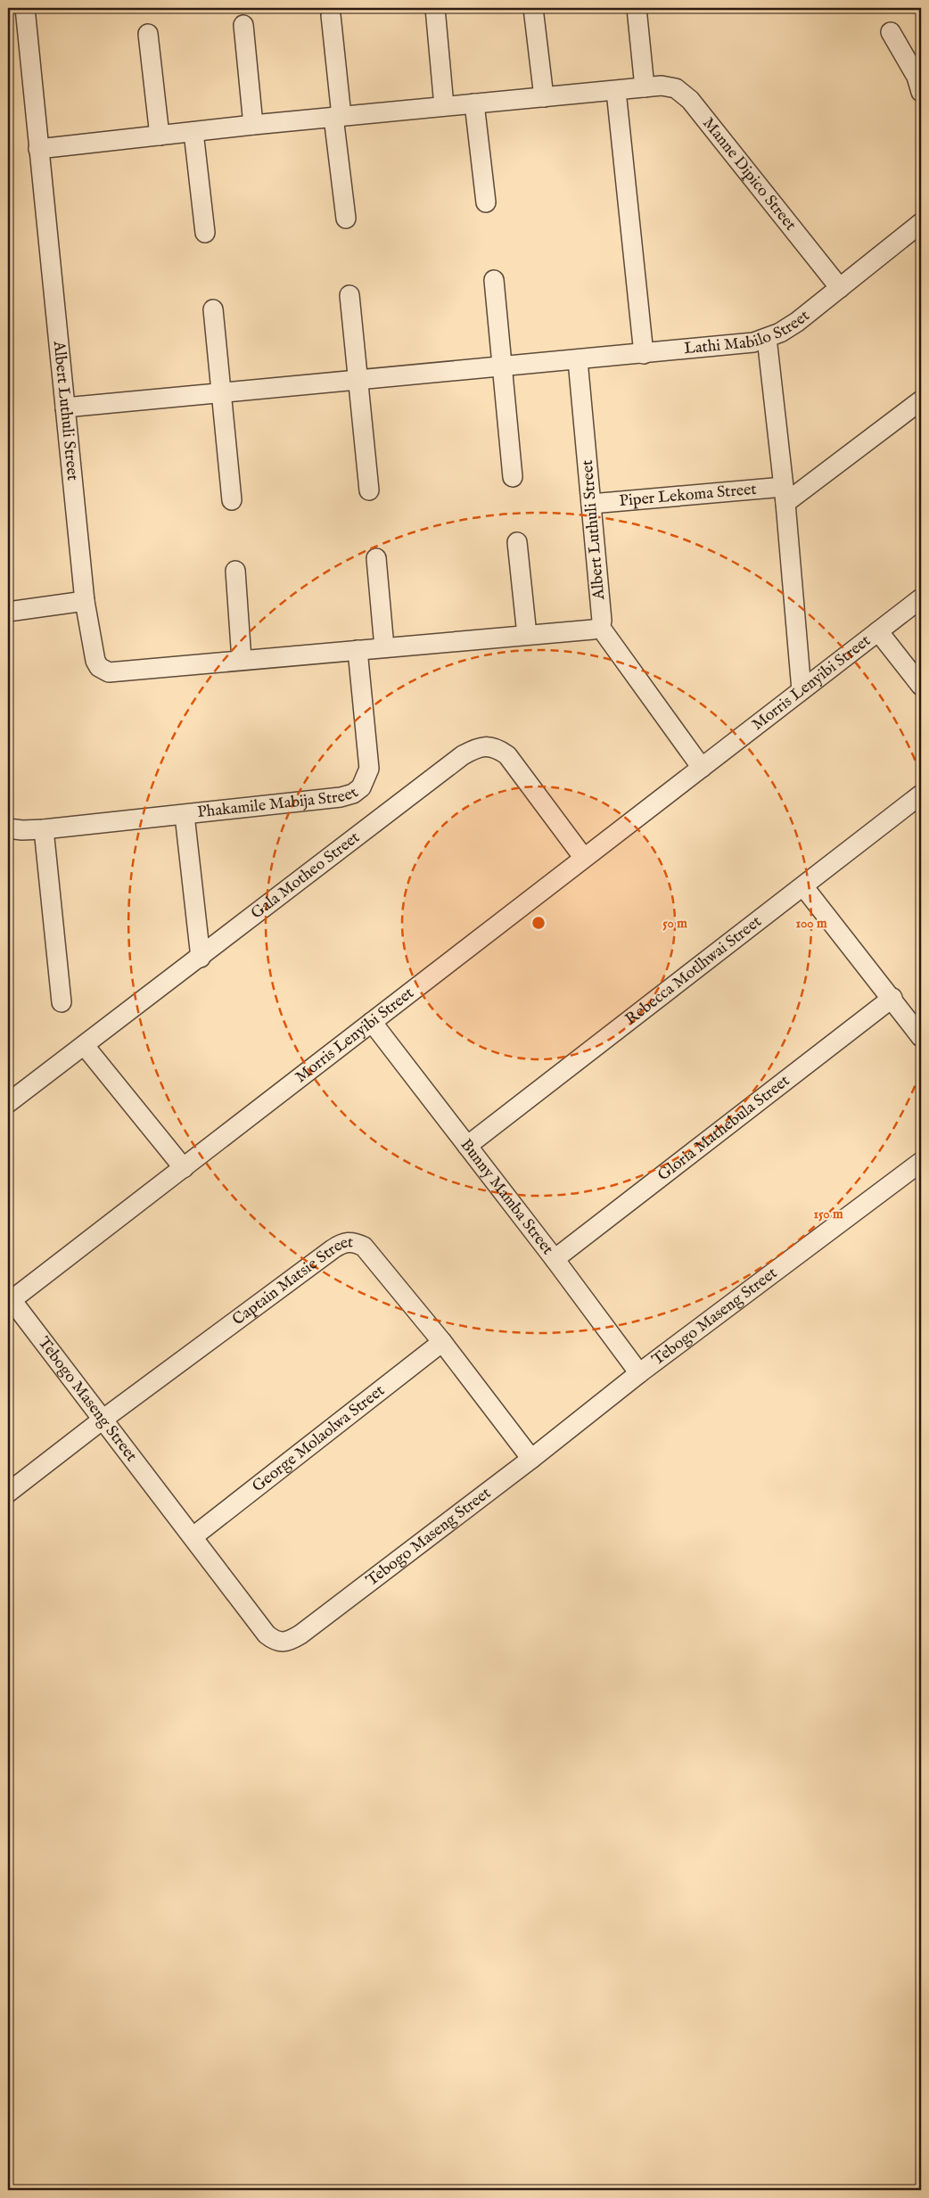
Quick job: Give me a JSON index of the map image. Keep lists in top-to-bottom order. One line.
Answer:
{"streets":{"street":["Manne Dipico Street","Lathi Mabilo Street","Albert Luthuli Street","Piper Lekoma Street","Morris Lenyibi Street","Phakamile Mabija Street","Gala Motheo Street","Rebecca Motlhwai Street","Gloria Mathebula Street","Bunny Mamba Street","Captain Matsie Street","Tebogo Maseng Street","George Molaolwa Street"]},"crossings":[["Manne Dipico Street","Lathi Mabilo Street"],["Manne Dipico Street","Albert Luthuli Street"],["Lathi Mabilo Street","Albert Luthuli Street"],["Albert Luthuli Street","Piper Lekoma Street"],["Albert Luthuli Street","Phakamile Mabija Street"],["Morris Lenyibi Street","Gala Motheo Street"],["Morris Lenyibi Street","Bunny Mamba Street"],["Morris Lenyibi Street","Tebogo Maseng Street"],["Phakamile Mabija Street","Gala Motheo Street"],["Rebecca Motlhwai Street","Bunny Mamba Street"],["Gloria Mathebula Street","Bunny Mamba Street"],["Bunny Mamba Street","Tebogo Maseng Street"],["Captain Matsie Street","Tebogo Maseng Street"],["Captain Matsie Street","George Molaolwa Street"],["Tebogo Maseng Street","George Molaolwa Street"]],"rings":["50 m","100 m","150 m"]}
